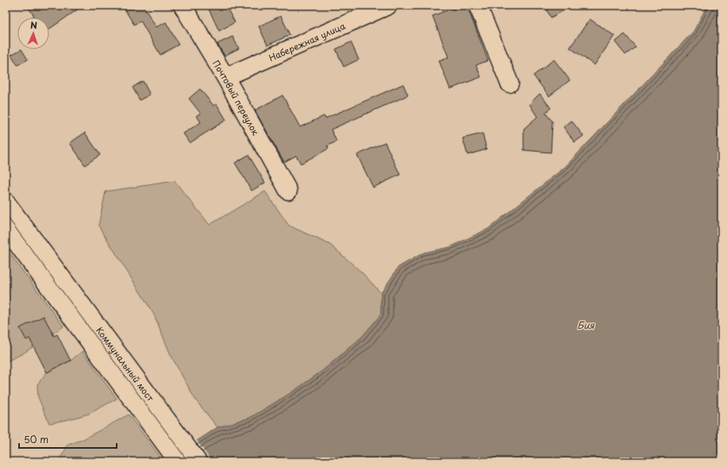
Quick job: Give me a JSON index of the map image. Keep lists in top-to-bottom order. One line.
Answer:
{"streets":{"main road":["Набережная улица","Почтовый переулок","Коммунальный мост"]},"crossings":[["Набережная улица","Почтовый переулок"]],"water":["Бия"],"scale_bar":"50 m","north":"top"}
